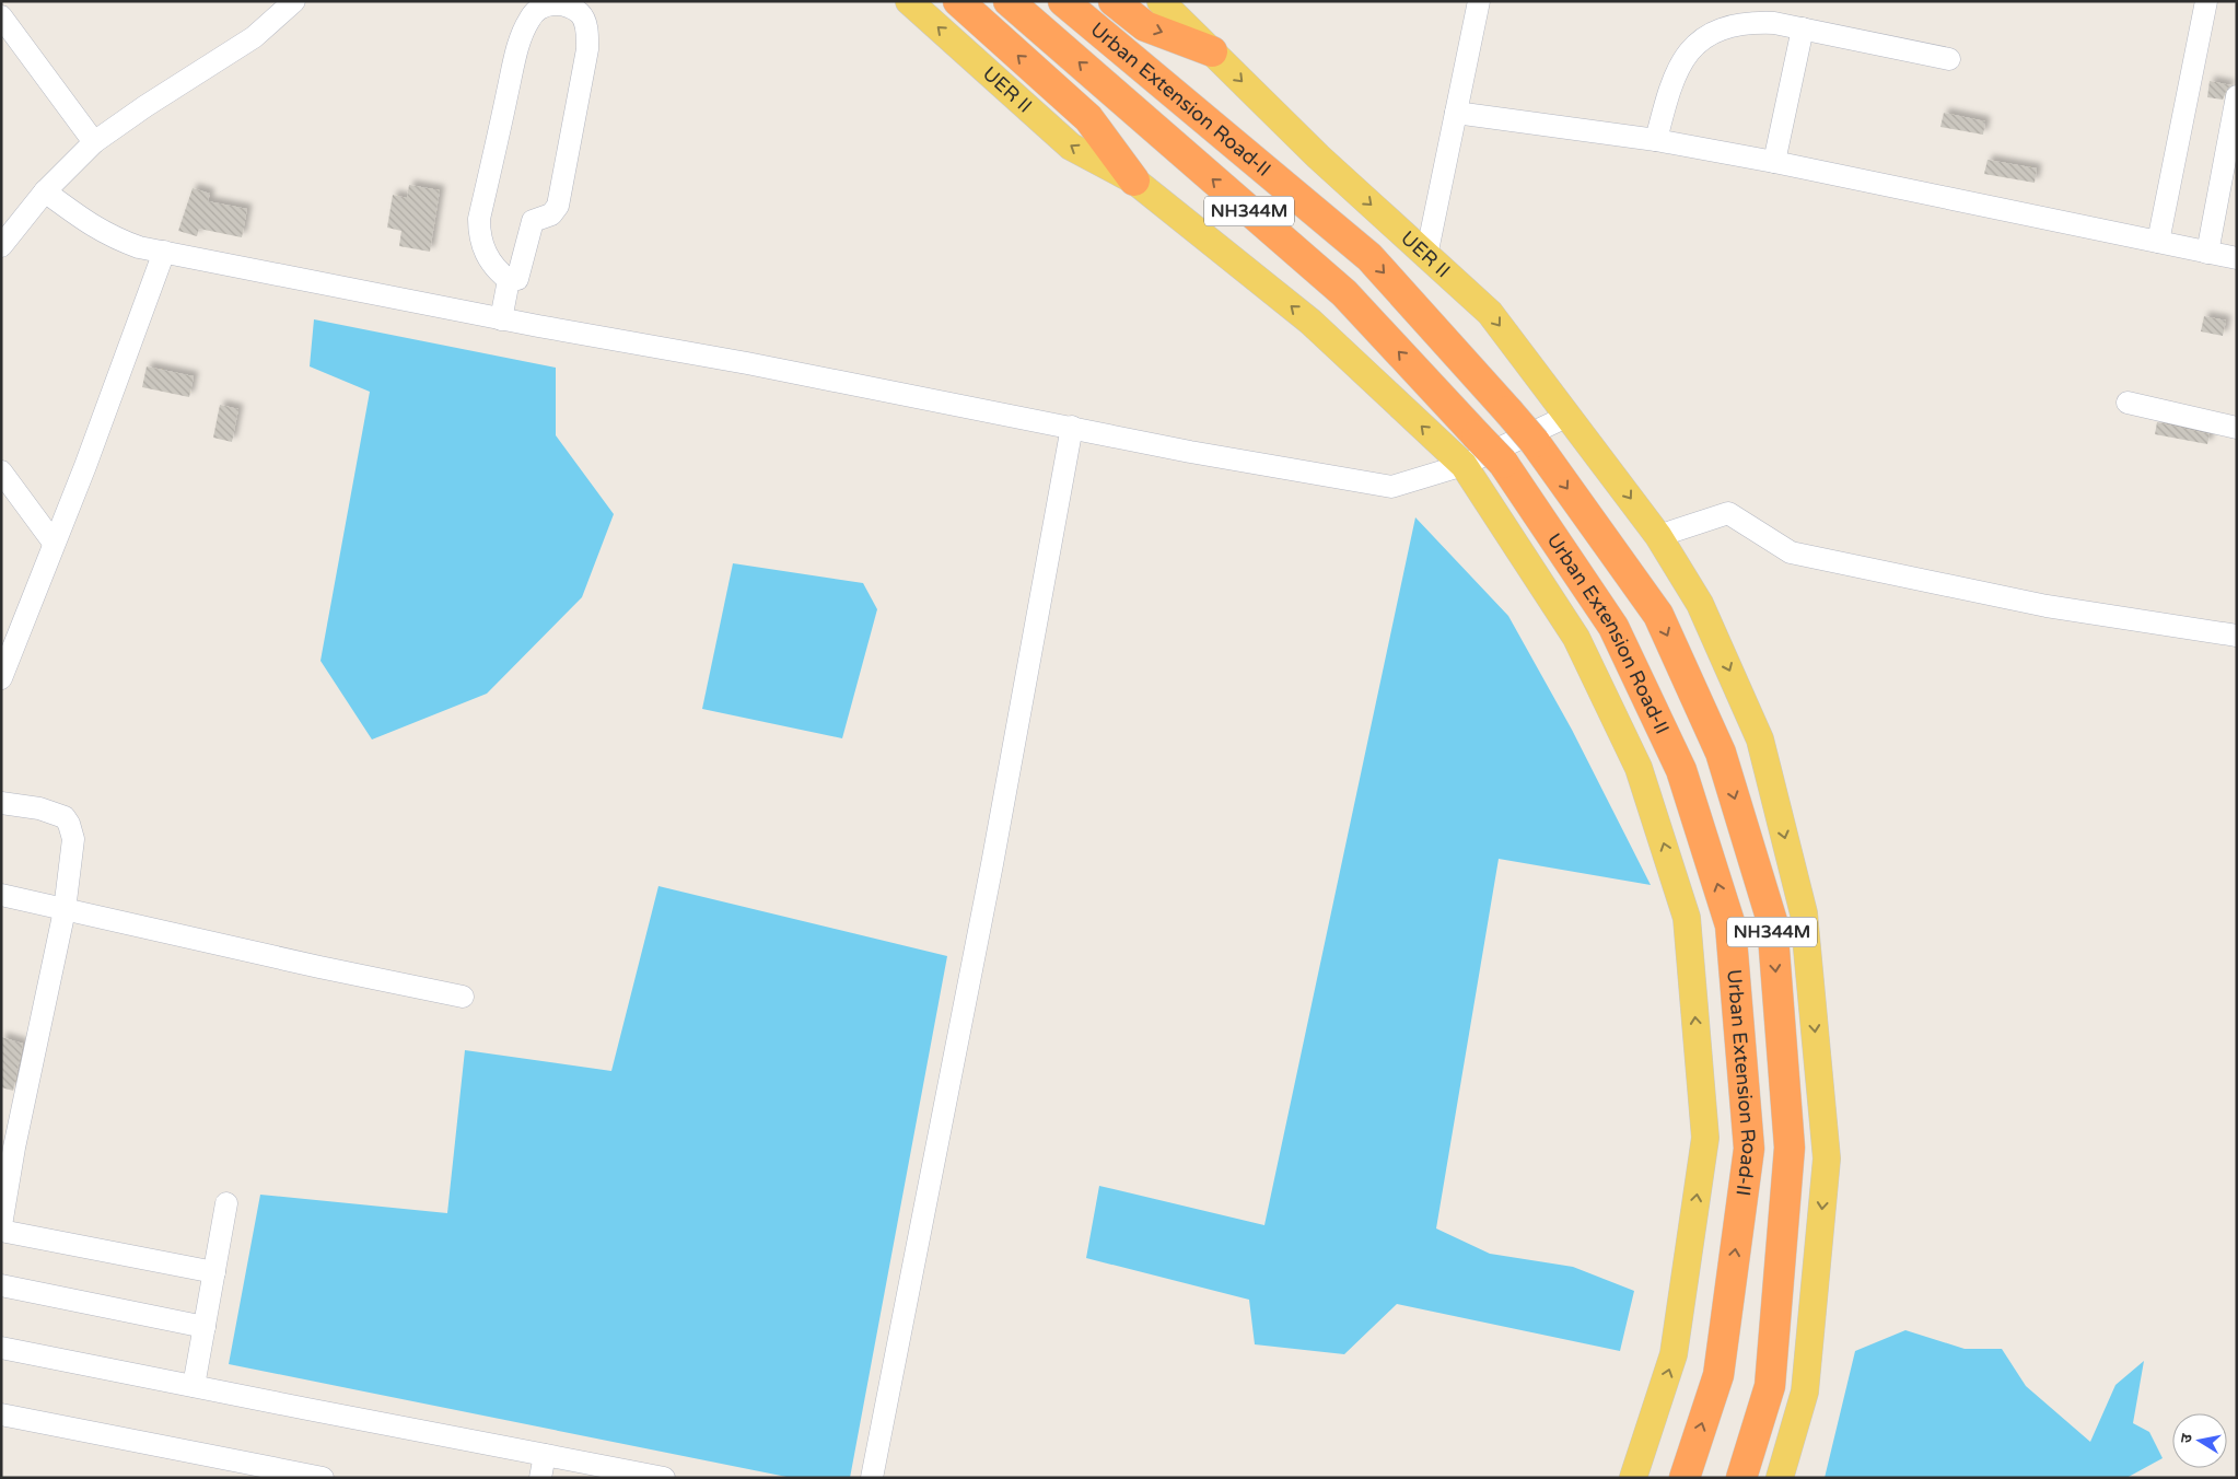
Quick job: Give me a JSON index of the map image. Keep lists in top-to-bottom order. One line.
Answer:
{"streets":{"highway":["Urban Extension Road-II","NH344M"],"main road":["UER II"]},"north":"left"}
